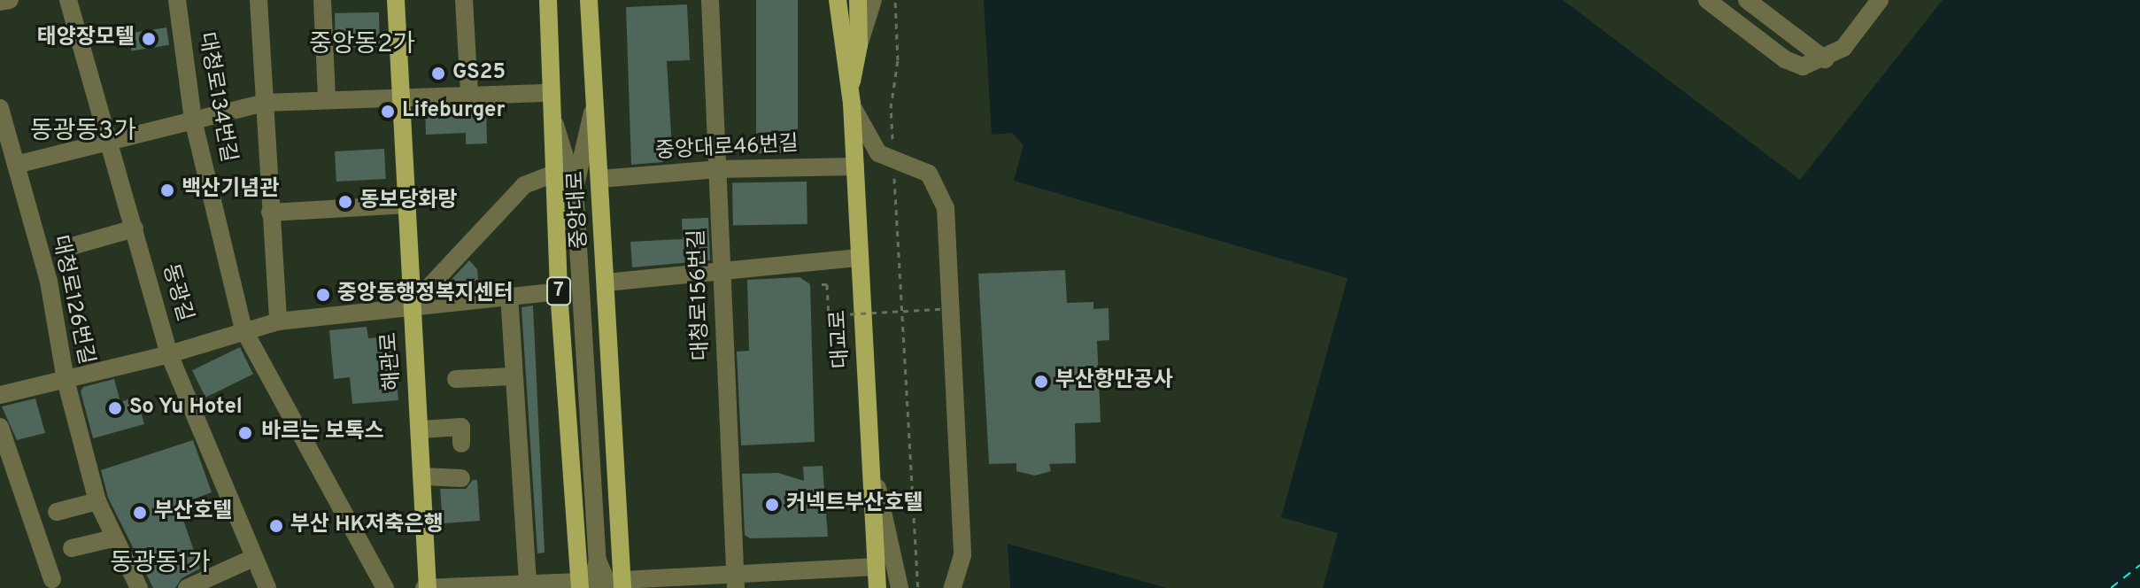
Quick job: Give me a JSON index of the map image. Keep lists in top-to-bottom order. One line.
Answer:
{"streets":{"main road":["중앙대로","7","대교로","해관로"],"street":["대청로134번길","중앙대로46번길","동광길","대청로156번길","대청로126번길"]},"crossings":[["중앙대로46번길","중앙대로"],["중앙대로46번길","대청로156번길"],["중앙대로46번길","대교로"],["중앙대로","해관로"]],"districts":["중앙동2가","동광동3가","동광동1가"],"places":["태양장모텔","GS25","Lifeburger","백산기념관","동보당화랑","중앙동행정복지센터","부산항만공사","So Yu Hotel","바르는 보톡스","커넥트부산호텔","부산호텔","부산 HK저축은행"]}
